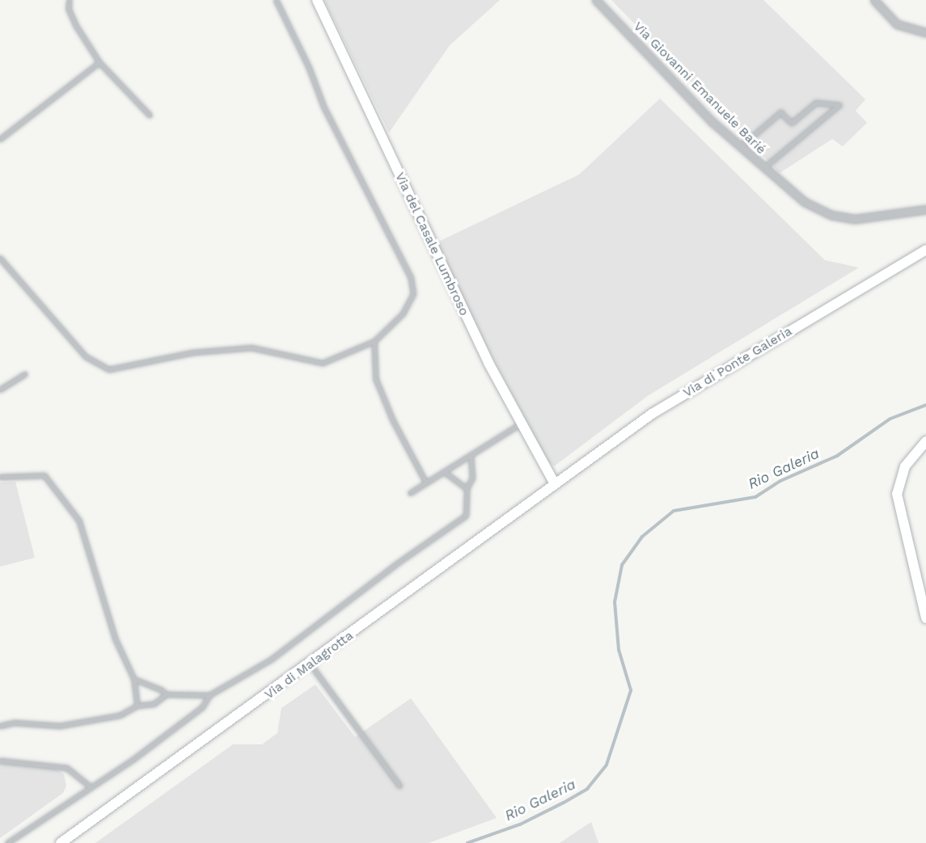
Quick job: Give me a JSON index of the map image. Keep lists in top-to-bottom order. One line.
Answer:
{"streets":{"main road":["Via del Casale Lumbroso","Via di Ponte Galeria","Via di Malagrotta"],"street":["Via Giovanni Emanuele Barié"]},"crossings":[["Via del Casale Lumbroso","Via di Ponte Galeria"],["Via del Casale Lumbroso","Via di Malagrotta"],["Via di Ponte Galeria","Via di Malagrotta"]],"water":["Rio Galeria"]}
